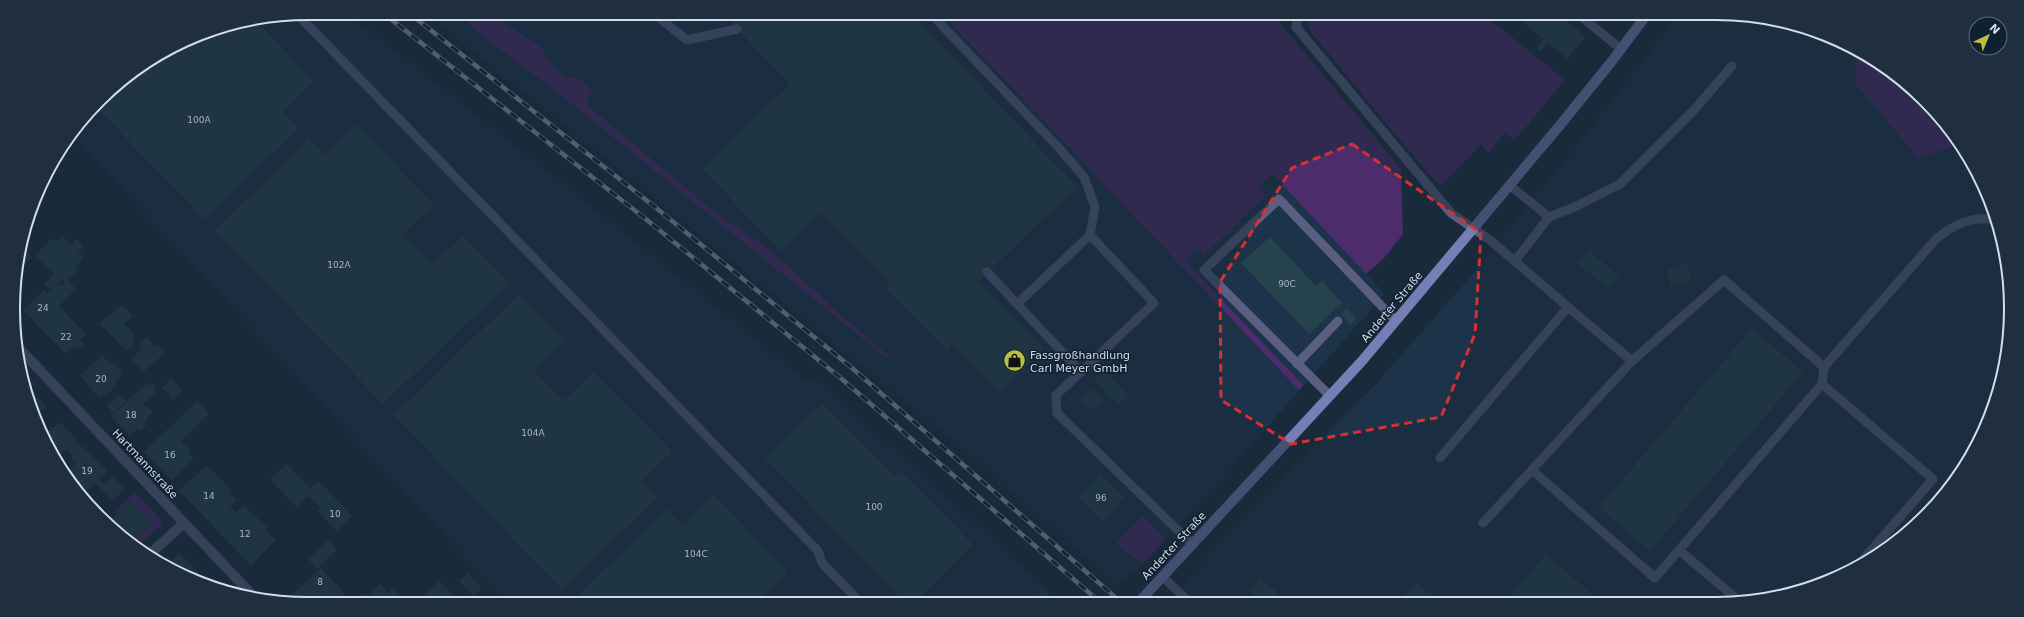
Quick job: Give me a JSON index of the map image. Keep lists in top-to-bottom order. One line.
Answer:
{"streets":{"main road":["Anderter Straße"],"street":["Hartmannstraße"]},"places":{"shop":["Fassgroßhandlung Carl Meyer GmbH"]},"house_numbers":["100A","102A","90C","24","22","20","18","104A","16","19","14","96","100","10","12","104C","8"],"north":"top right"}
